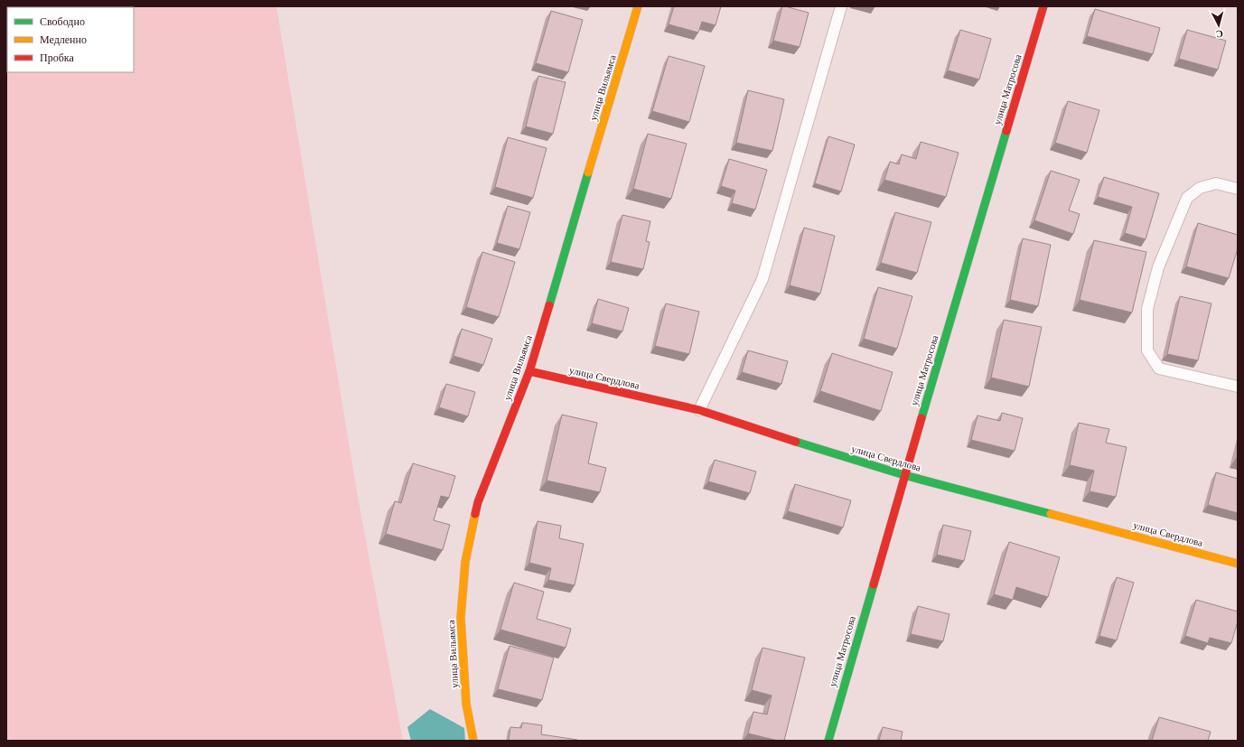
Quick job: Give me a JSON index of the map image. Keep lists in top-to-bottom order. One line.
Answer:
{"streets":{"street":["улица Вильямса","улица Матросова","улица Свердлова"]},"crossings":[["улица Вильямса","улица Свердлова"],["улица Матросова","улица Свердлова"]],"legend":["Свободно","Медленно","Пробка"],"north":"bottom"}
